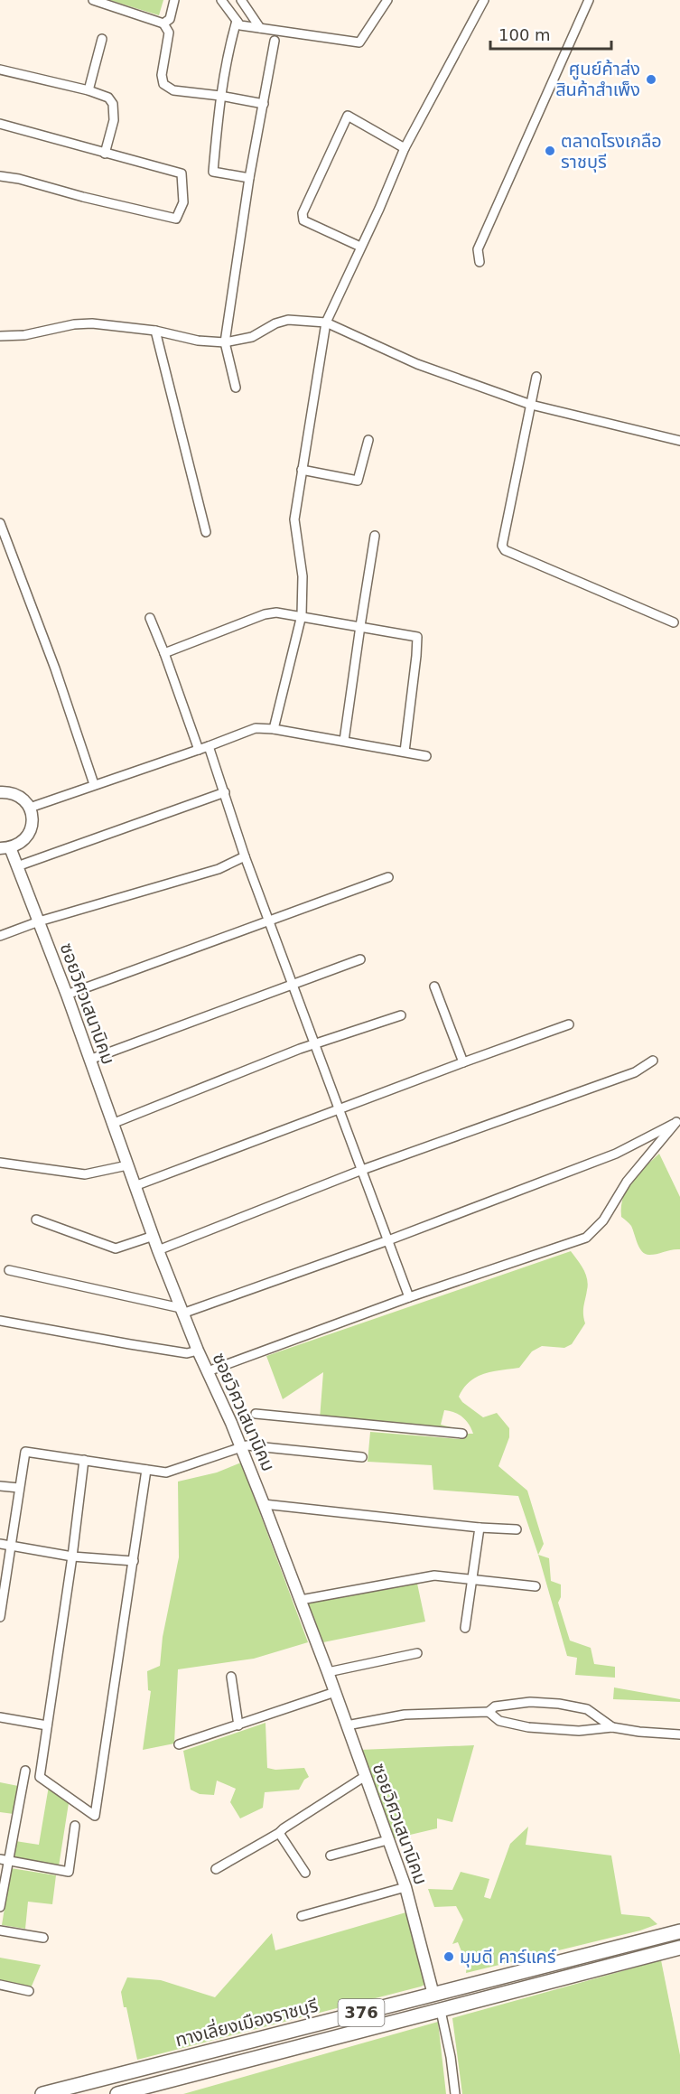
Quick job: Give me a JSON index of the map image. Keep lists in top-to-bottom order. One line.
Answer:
{"streets":{"main road":["376","ทางเลี่ยงเมืองราชบุรี"],"street":["ซอยวิศวเสนานิคม"]},"crossings":[["ซอยวิศวเสนานิคม","ทางเลี่ยงเมืองราชบุรี"]],"places":["ศูนย์ค้าส่ง สินค้าสำเพ็ง","ตลาดโรงเกลือ ราชบุรี","มุมดี คาร์แคร์"],"scale_bar":"100 m"}
